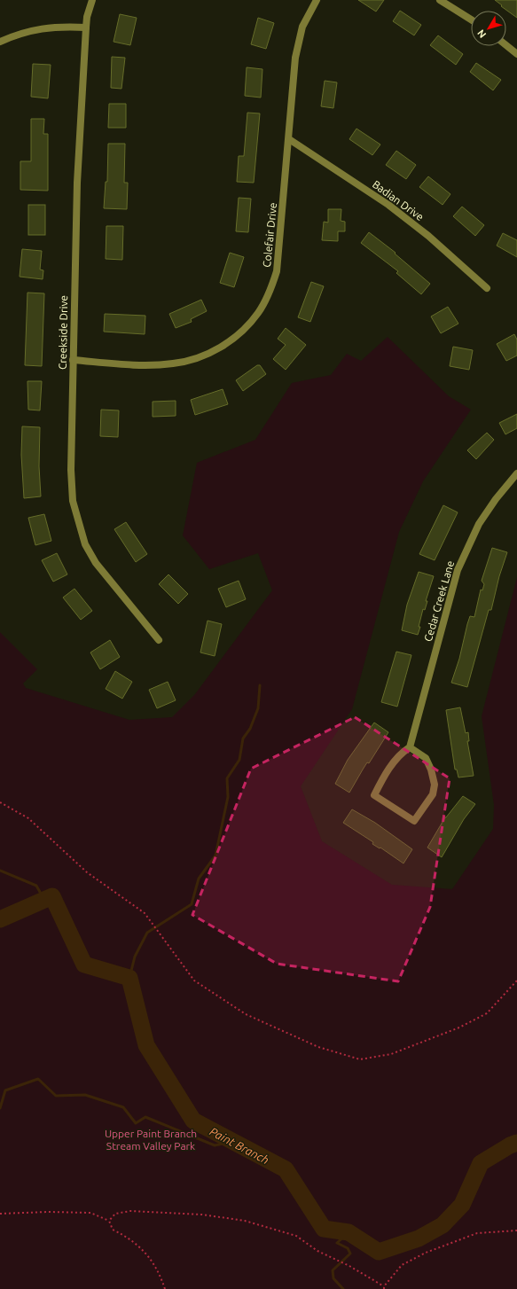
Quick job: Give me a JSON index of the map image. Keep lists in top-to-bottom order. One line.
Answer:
{"streets":{"street":["Badian Drive","Colefair Drive","Creekside Drive","Cedar Creek Lane"]},"crossings":[["Badian Drive","Colefair Drive"],["Colefair Drive","Creekside Drive"]],"water":["Paint Branch"],"parks":["Upper Paint Branch Stream Valley Park"],"north":"bottom left"}
